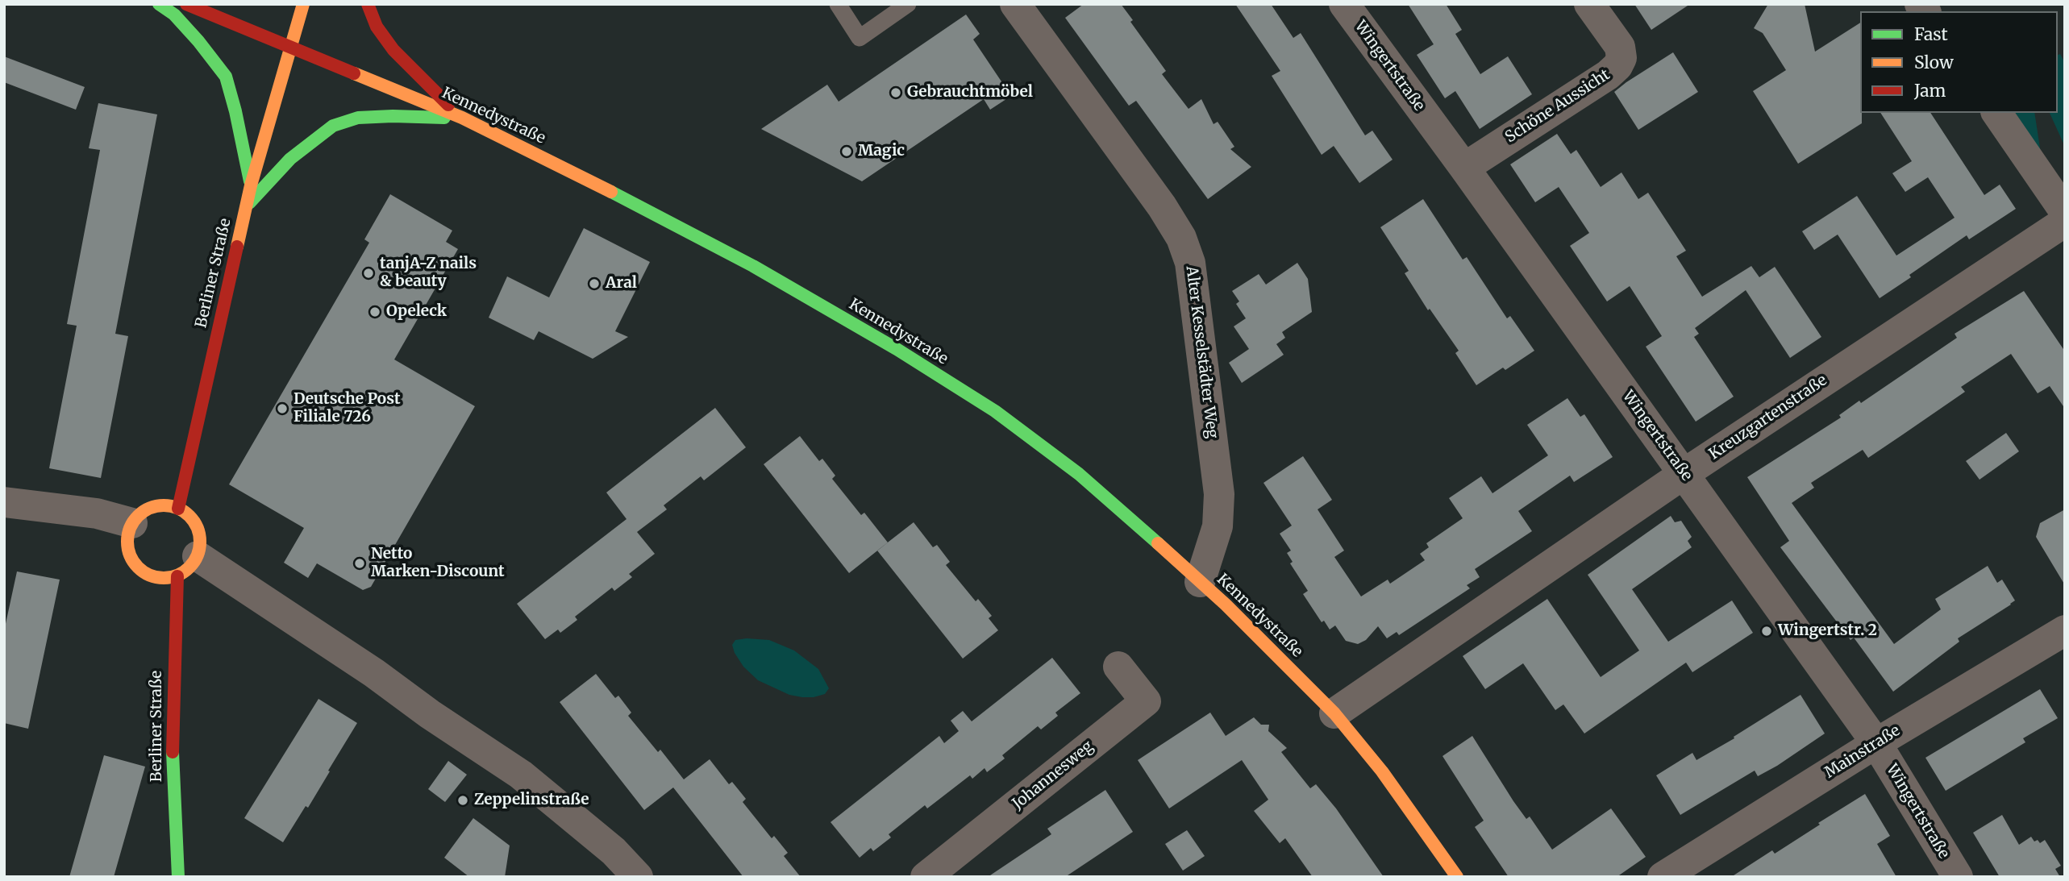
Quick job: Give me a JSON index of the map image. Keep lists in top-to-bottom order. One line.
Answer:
{"streets":{"main road":["Kennedystraße","Berliner Straße"],"street":["Wingertstraße","Schöne Aussicht","Alter Kesselstädter Weg","Kreuzgartenstraße","Mainstraße","Johannesweg"]},"crossings":[["Wingertstraße","Schöne Aussicht"],["Wingertstraße","Kreuzgartenstraße"],["Wingertstraße","Mainstraße"],["Kennedystraße","Berliner Straße"],["Kennedystraße","Alter Kesselstädter Weg"],["Kennedystraße","Kreuzgartenstraße"]],"places":["Gebrauchtmöbel","Magic","tanjA-Z nails & beauty","Aral","Opeleck","Deutsche Post Filiale 726","Netto Marken-Discount","Wingertstr. 2","Zeppelinstraße"],"legend":["Fast","Slow","Jam"]}
